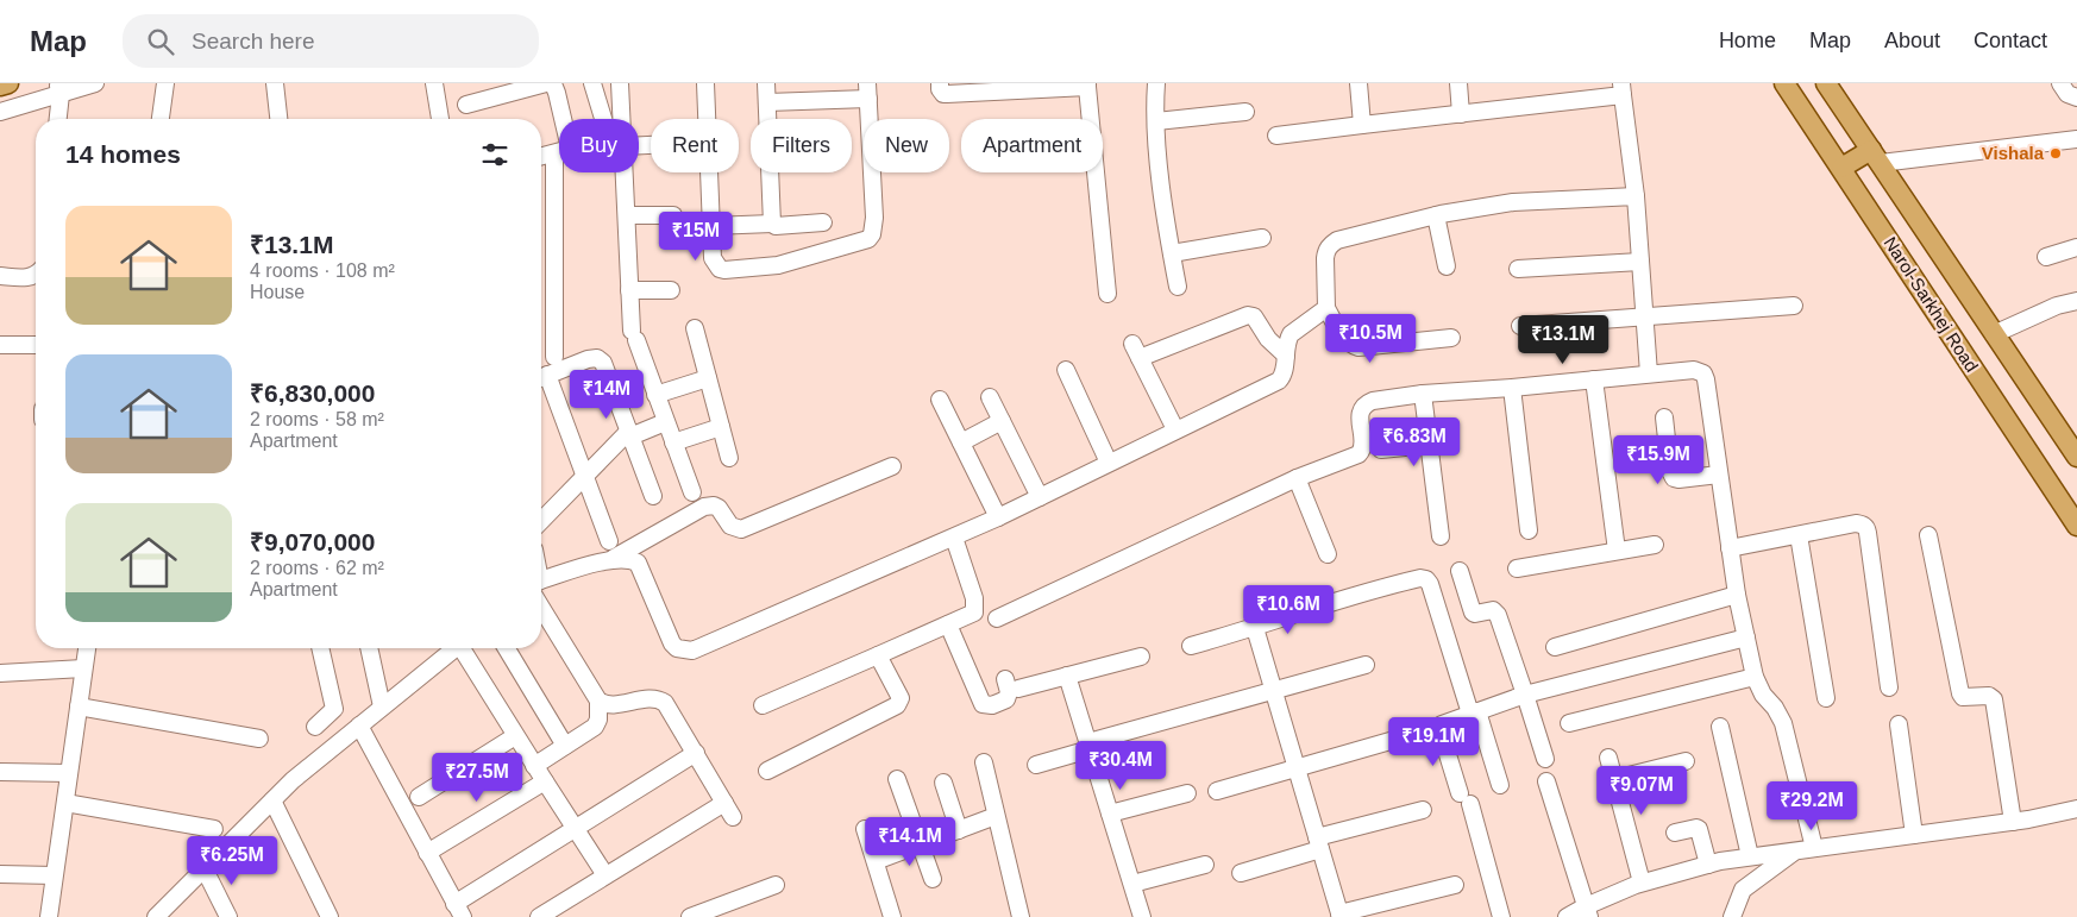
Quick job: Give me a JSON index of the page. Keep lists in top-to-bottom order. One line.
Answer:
{"streets":{"main road":["Narol-Sarkhej Road"]},"places":["Vishala"],"page":{"header":"Map","search":"Search here","nav":["Home","Map","About","Contact"],"chip":["Buy","Rent","Filters","New","Apartment"],"heading":"14 homes","list":[{"name":"₹13.1M","note":"4 rooms · 108 m² · House"},{"name":"₹6,830,000","note":"2 rooms · 58 m² · Apartment"},{"name":"₹9,070,000","note":"2 rooms · 62 m² · Apartment"}],"price":["₹15M","₹10.5M","₹13.1M","₹14M","₹6.83M","₹15.9M","₹10.6M","₹19.1M","₹30.4M","₹27.5M","₹9.07M","₹29.2M","₹14.1M","₹6.25M"]}}
